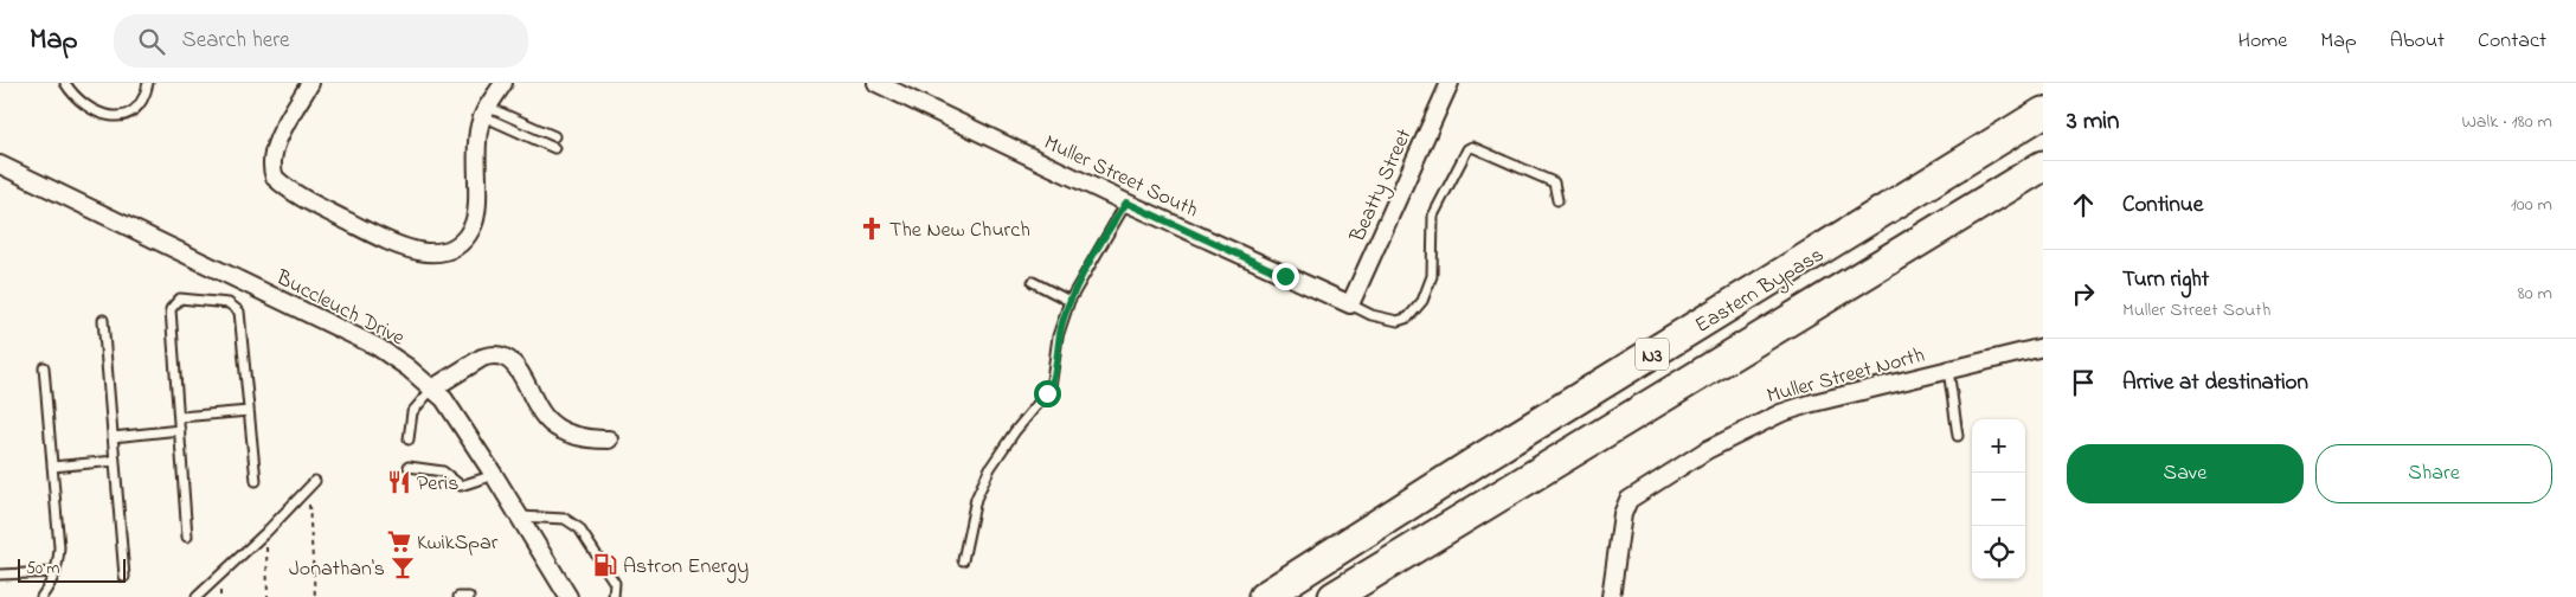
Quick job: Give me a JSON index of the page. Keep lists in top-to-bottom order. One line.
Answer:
{"streets":{"highway":["Eastern Bypass","N3"],"street":["Muller Street South","Beatty Street","Buccleuch Drive","Muller Street North"]},"crossings":[["Muller Street South","Beatty Street"]],"places":{"church":["The New Church"],"restaurant":["Peris"],"supermarket":["KwikSpar"],"fuel station":["Astron Energy"],"bar":["Jonathan's"]},"scale_bar":"50 m","page":{"header":"Map","search":"Search here","nav":["Home","Map","About","Contact"],"heading":["3 min","Walk · 180 m"],"list":[["Continue","100 m"],["Turn right","Muller Street South","80 m"],"Arrive at destination"],"map_buttons":["+","−"],"buttons":["Save","Share"],"scale":"50 m"}}
